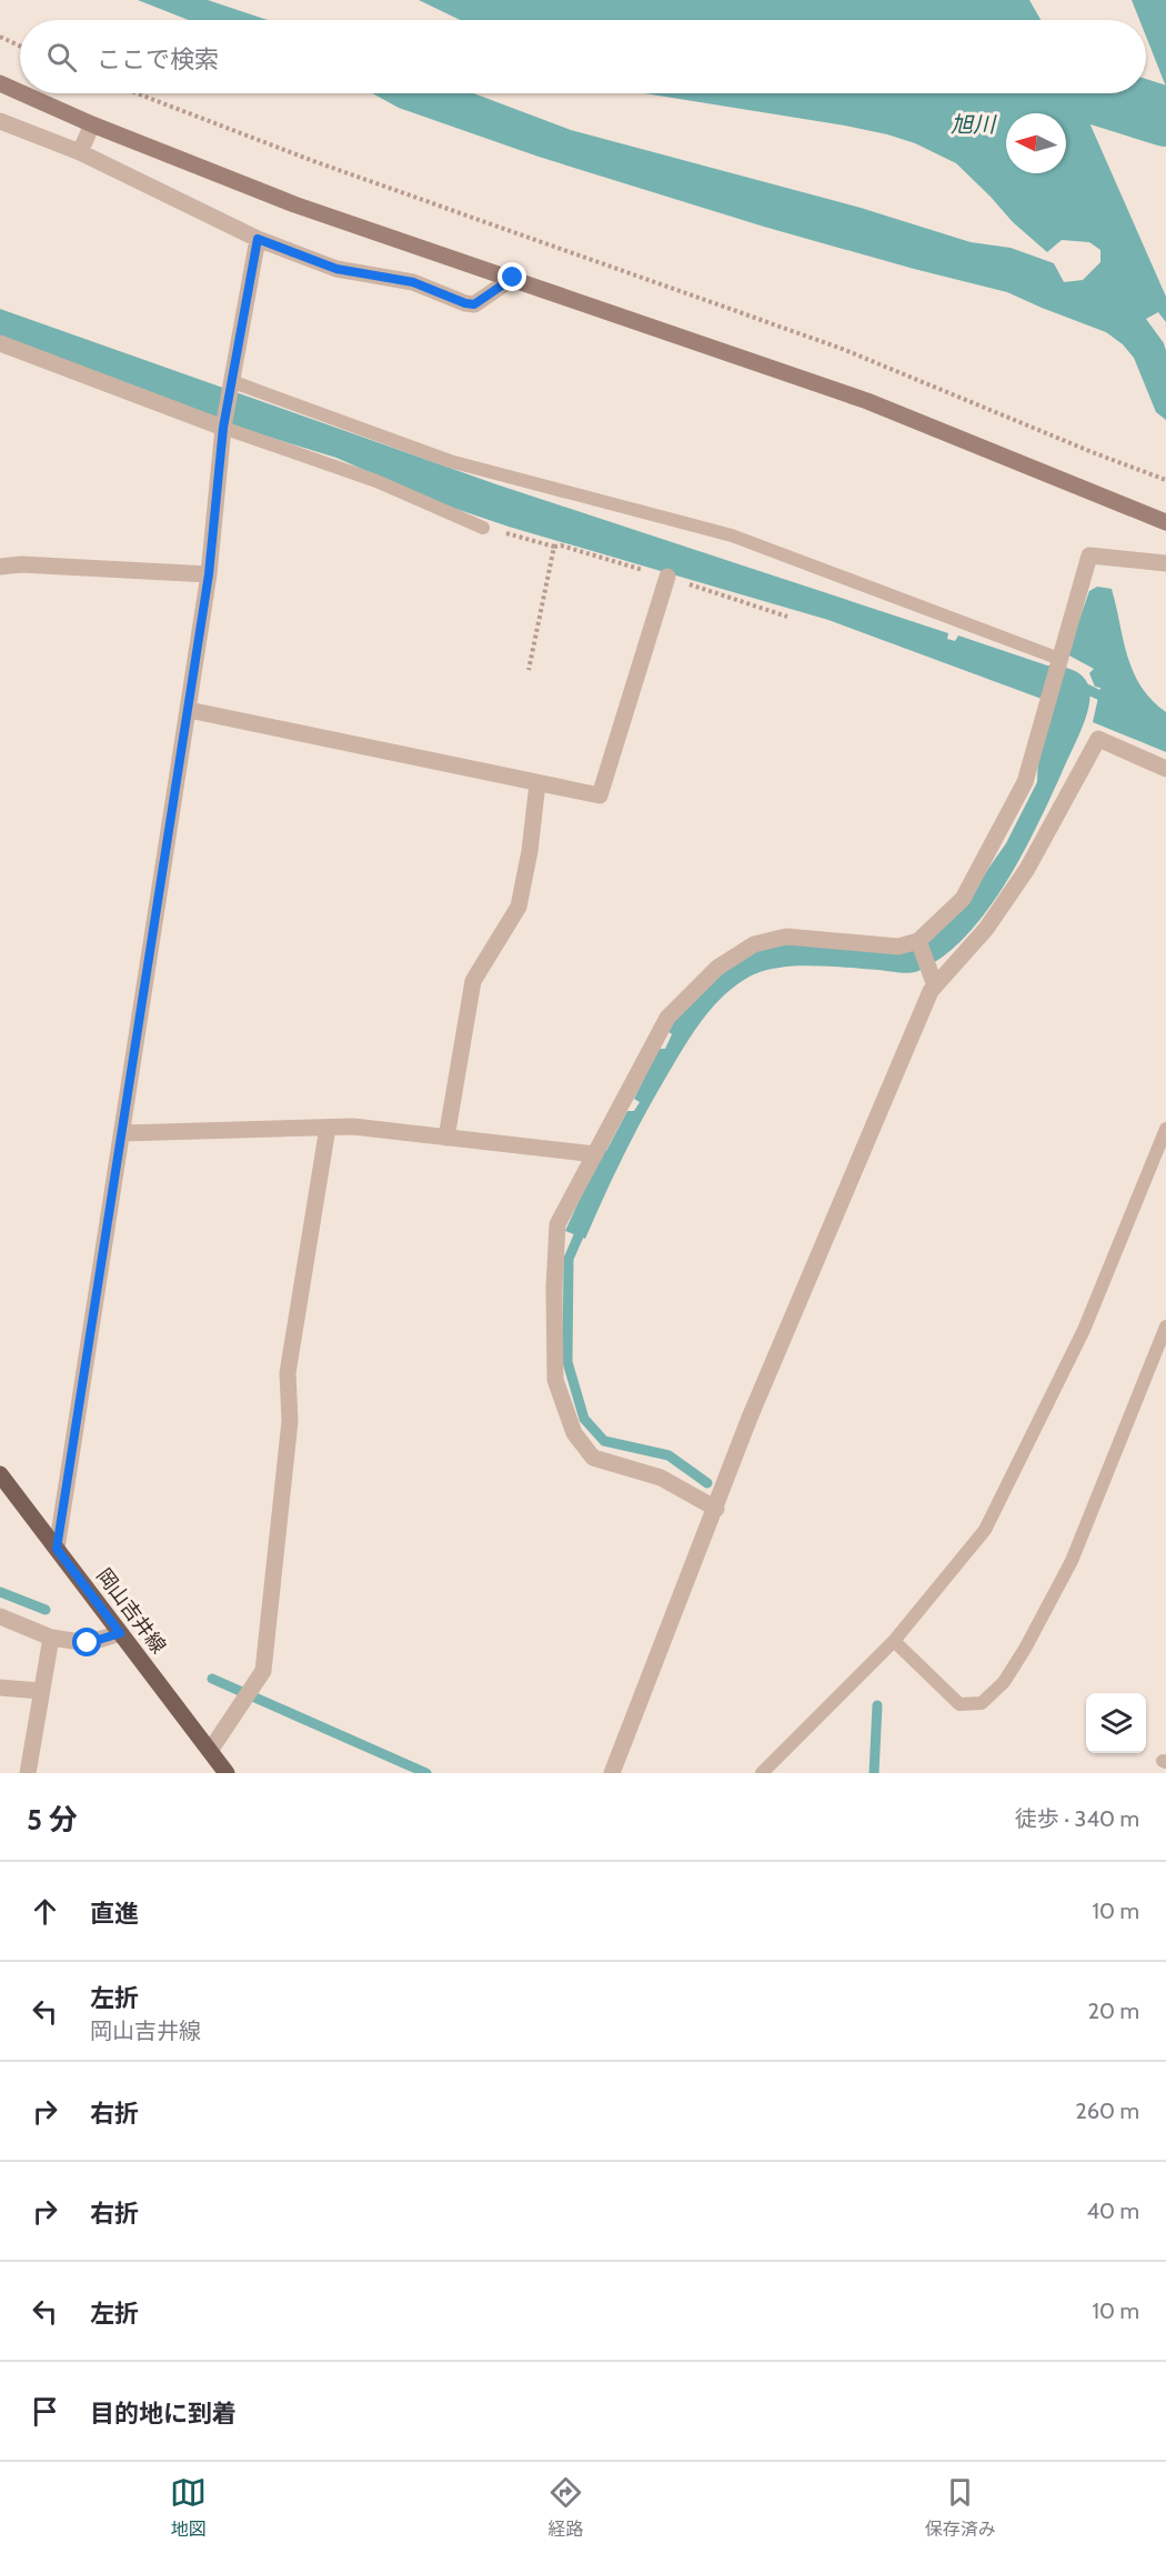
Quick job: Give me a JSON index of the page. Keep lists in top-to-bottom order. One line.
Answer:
{"streets":{"main road":["岡山吉井線"]},"water":["旭川"],"north":"left","page":{"search":"ここで検索","heading":["5 分","徒歩 · 340 m"],"list":[["直進","10 m"],["左折","岡山吉井線","20 m"],["右折","260 m"],["右折","40 m"],["左折","10 m"],"目的地に到着"],"nav":["地図","経路","保存済み"]}}
